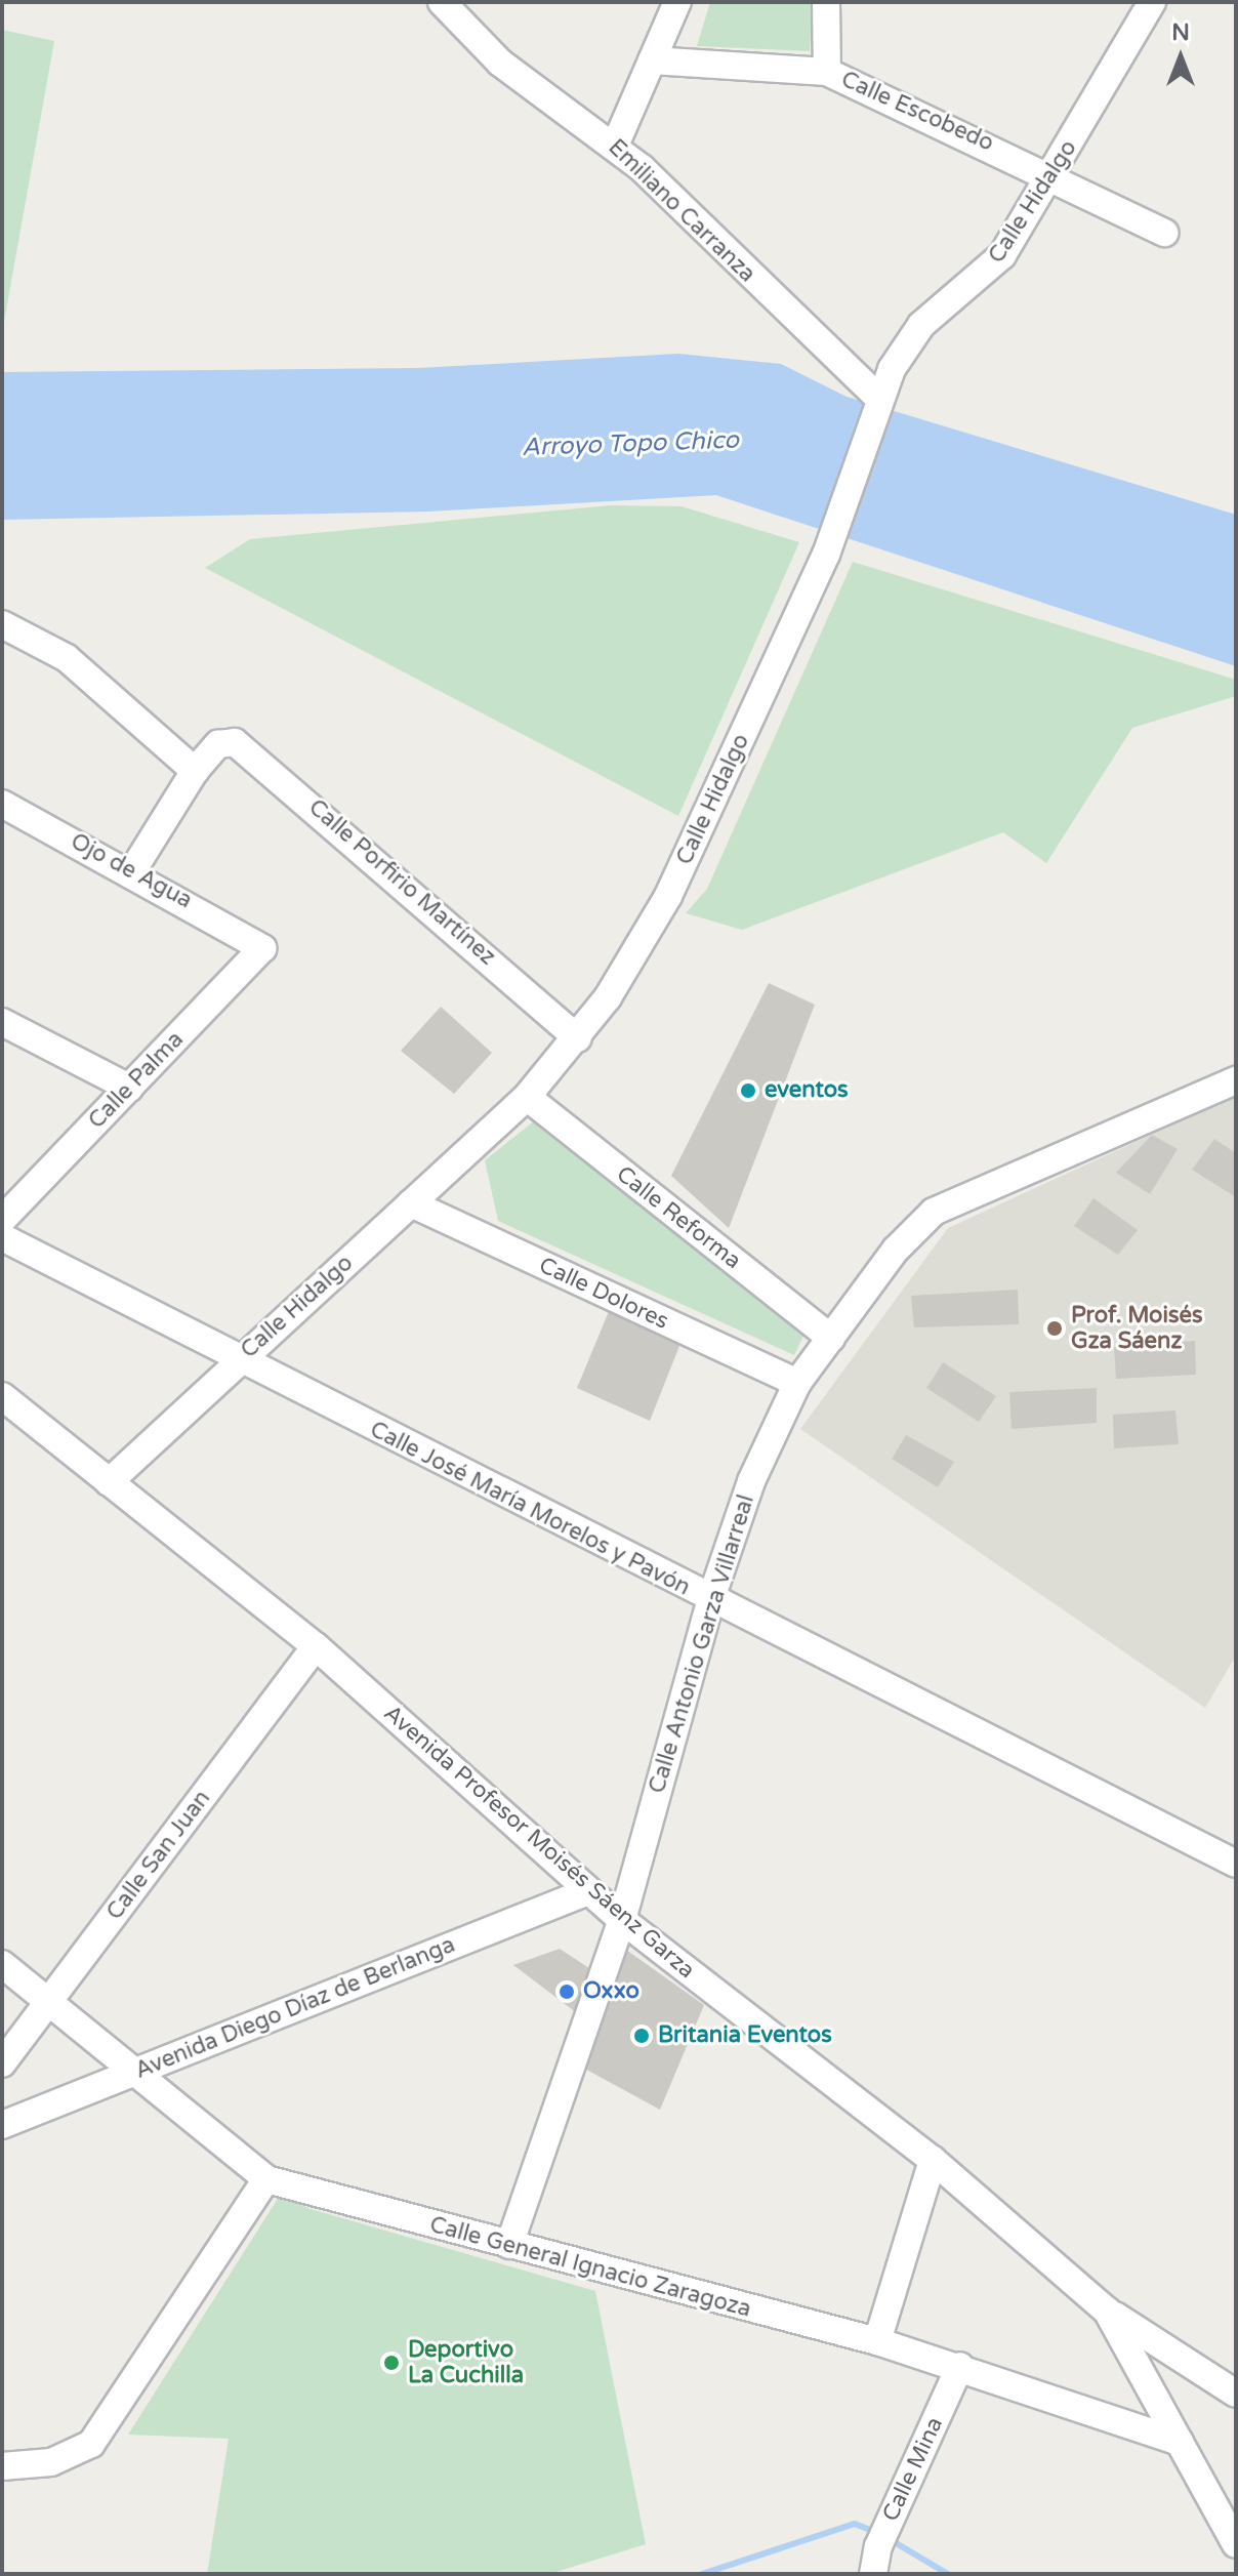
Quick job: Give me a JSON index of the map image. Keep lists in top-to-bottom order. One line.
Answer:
{"streets":{"street":["Calle Escobedo","Calle Hidalgo","Emiliano Carranza","Ojo de Agua","Calle Porfirio Martínez","Calle Palma","Calle Reforma","Calle Dolores","Calle José María Morelos y Pavón","Calle Antonio Garza Villarreal","Avenida Profesor Moisés Sáenz Garza","Calle San Juan","Avenida Diego Díaz de Berlanga","Calle General Ignacio Zaragoza","Calle Mina"]},"crossings":[["Calle Escobedo","Calle Hidalgo"],["Calle Hidalgo","Emiliano Carranza"],["Calle Hidalgo","Calle Porfirio Martínez"],["Calle Hidalgo","Calle Reforma"],["Calle Hidalgo","Calle Dolores"],["Calle Hidalgo","Calle José María Morelos y Pavón"],["Calle Hidalgo","Avenida Profesor Moisés Sáenz Garza"],["Ojo de Agua","Calle Palma"],["Calle Reforma","Calle Antonio Garza Villarreal"],["Calle Dolores","Calle Antonio Garza Villarreal"],["Calle José María Morelos y Pavón","Calle Antonio Garza Villarreal"],["Calle Antonio Garza Villarreal","Avenida Profesor Moisés Sáenz Garza"],["Calle Antonio Garza Villarreal","Calle General Ignacio Zaragoza"],["Avenida Profesor Moisés Sáenz Garza","Calle San Juan"],["Avenida Profesor Moisés Sáenz Garza","Avenida Diego Díaz de Berlanga"],["Avenida Profesor Moisés Sáenz Garza","Calle General Ignacio Zaragoza"],["Calle San Juan","Calle General Ignacio Zaragoza"],["Avenida Diego Díaz de Berlanga","Calle General Ignacio Zaragoza"],["Calle General Ignacio Zaragoza","Calle Mina"]],"water":["Arroyo Topo Chico"],"places":["eventos","Prof. Moisés Gza Sáenz","Oxxo","Britania Eventos","Deportivo La Cuchilla"],"north":"top"}
